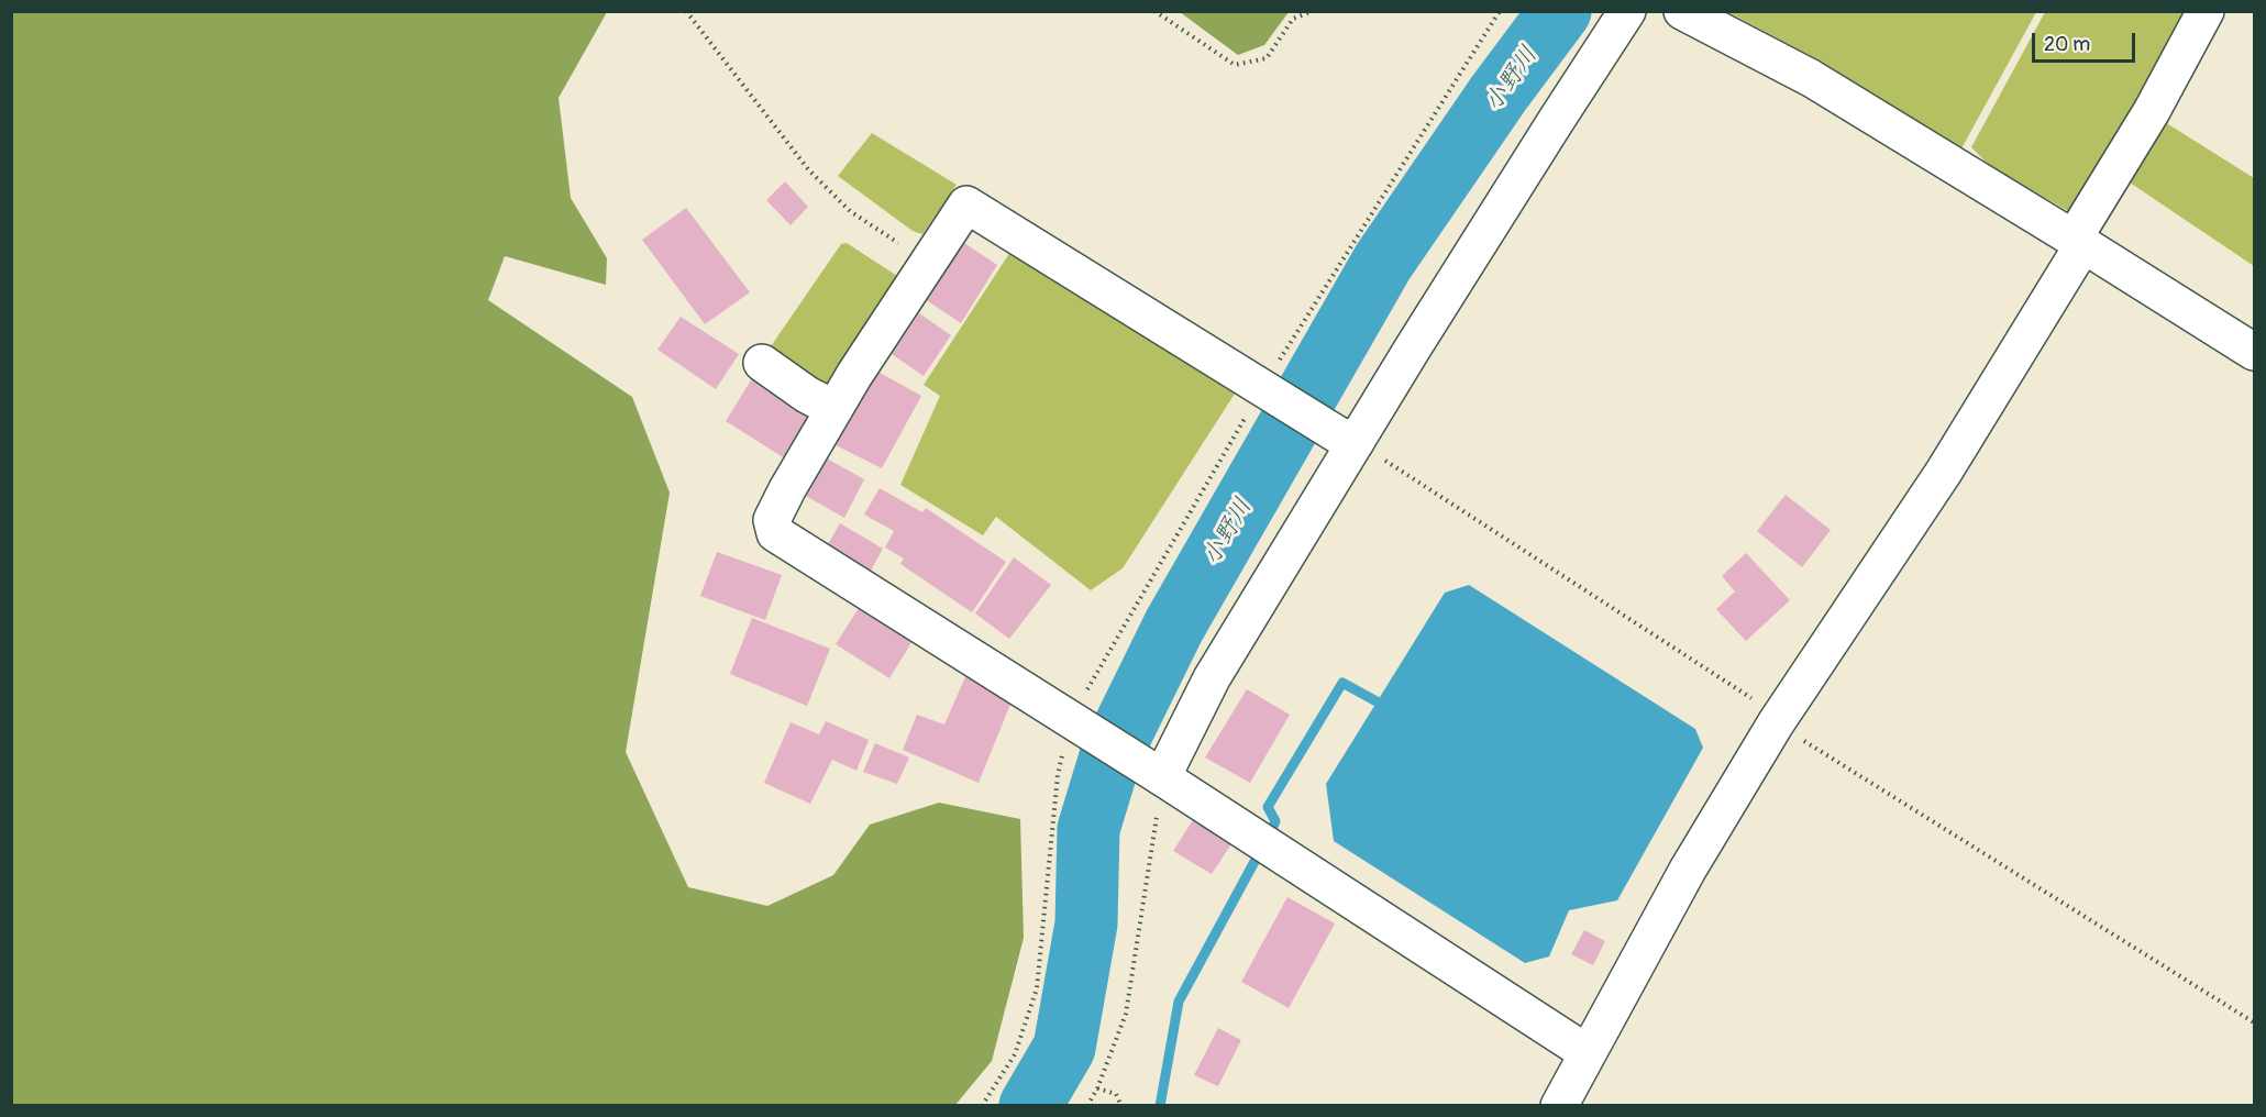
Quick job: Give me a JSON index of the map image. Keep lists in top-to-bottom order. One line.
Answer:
{"water":["小野川"],"scale_bar":"20 m"}
